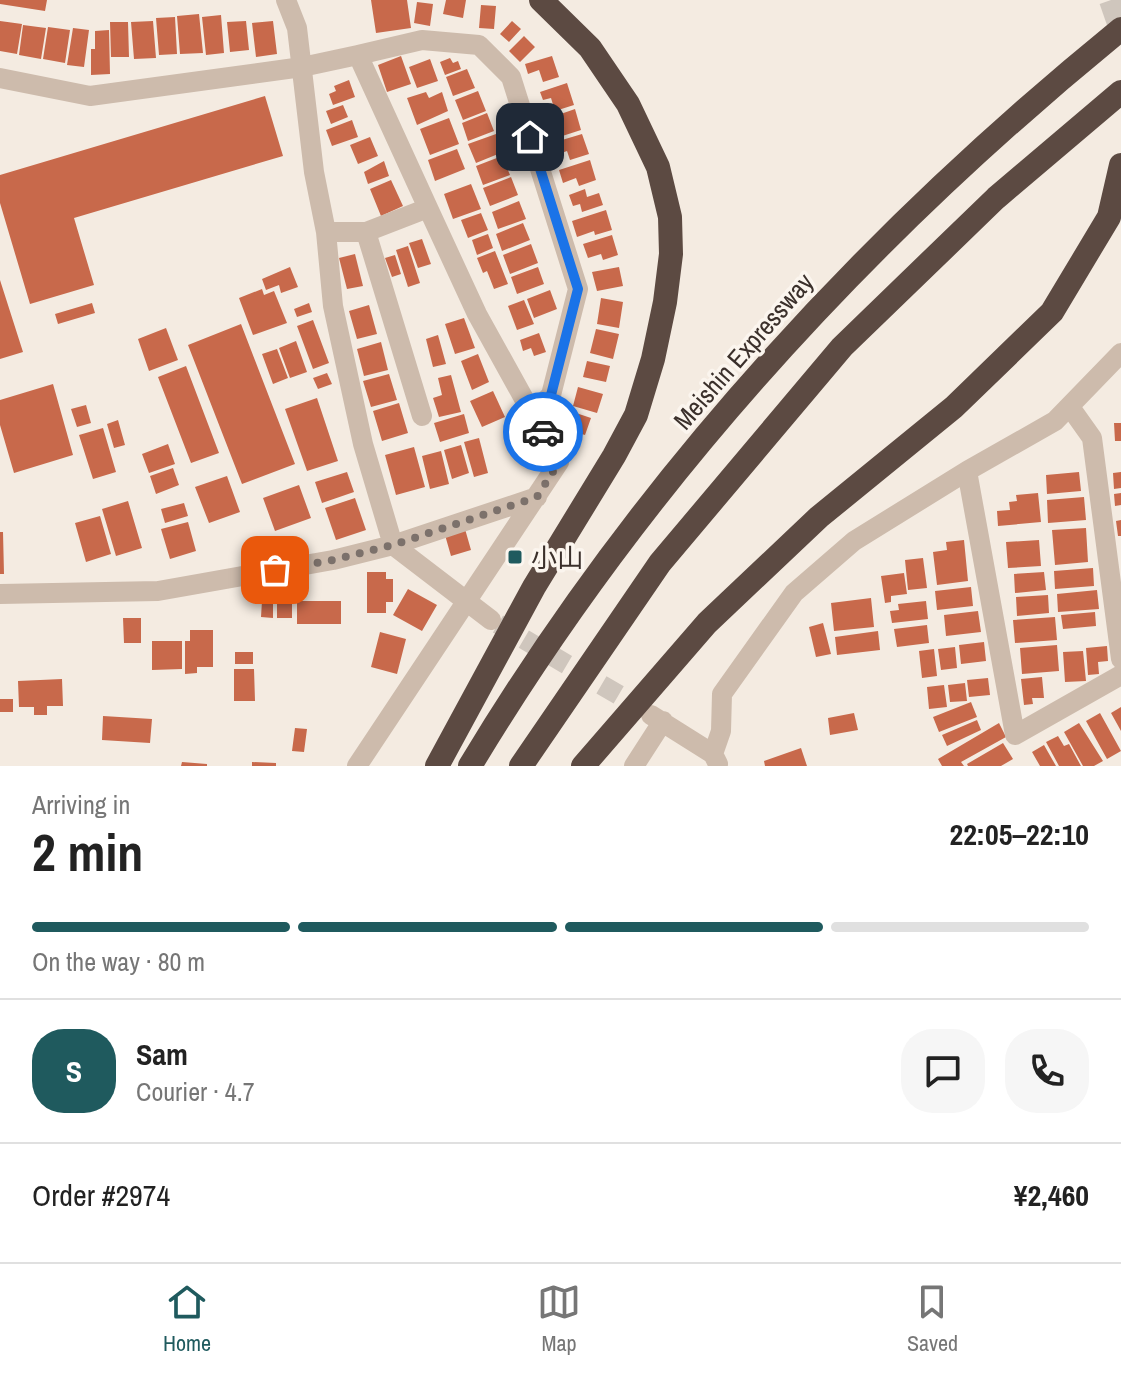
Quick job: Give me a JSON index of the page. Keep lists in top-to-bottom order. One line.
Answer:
{"streets":{"highway":["Meishin Expressway"]},"places":{"transit":["小山"]},"page":{"heading":["2 min","Arriving in","22:05–22:10"],"panel":["Sam","Courier · 4.7","Order #2974","¥2,460"],"bar":"On the way · 80 m","round":"S","tabs":["Home","Map","Saved"]}}
